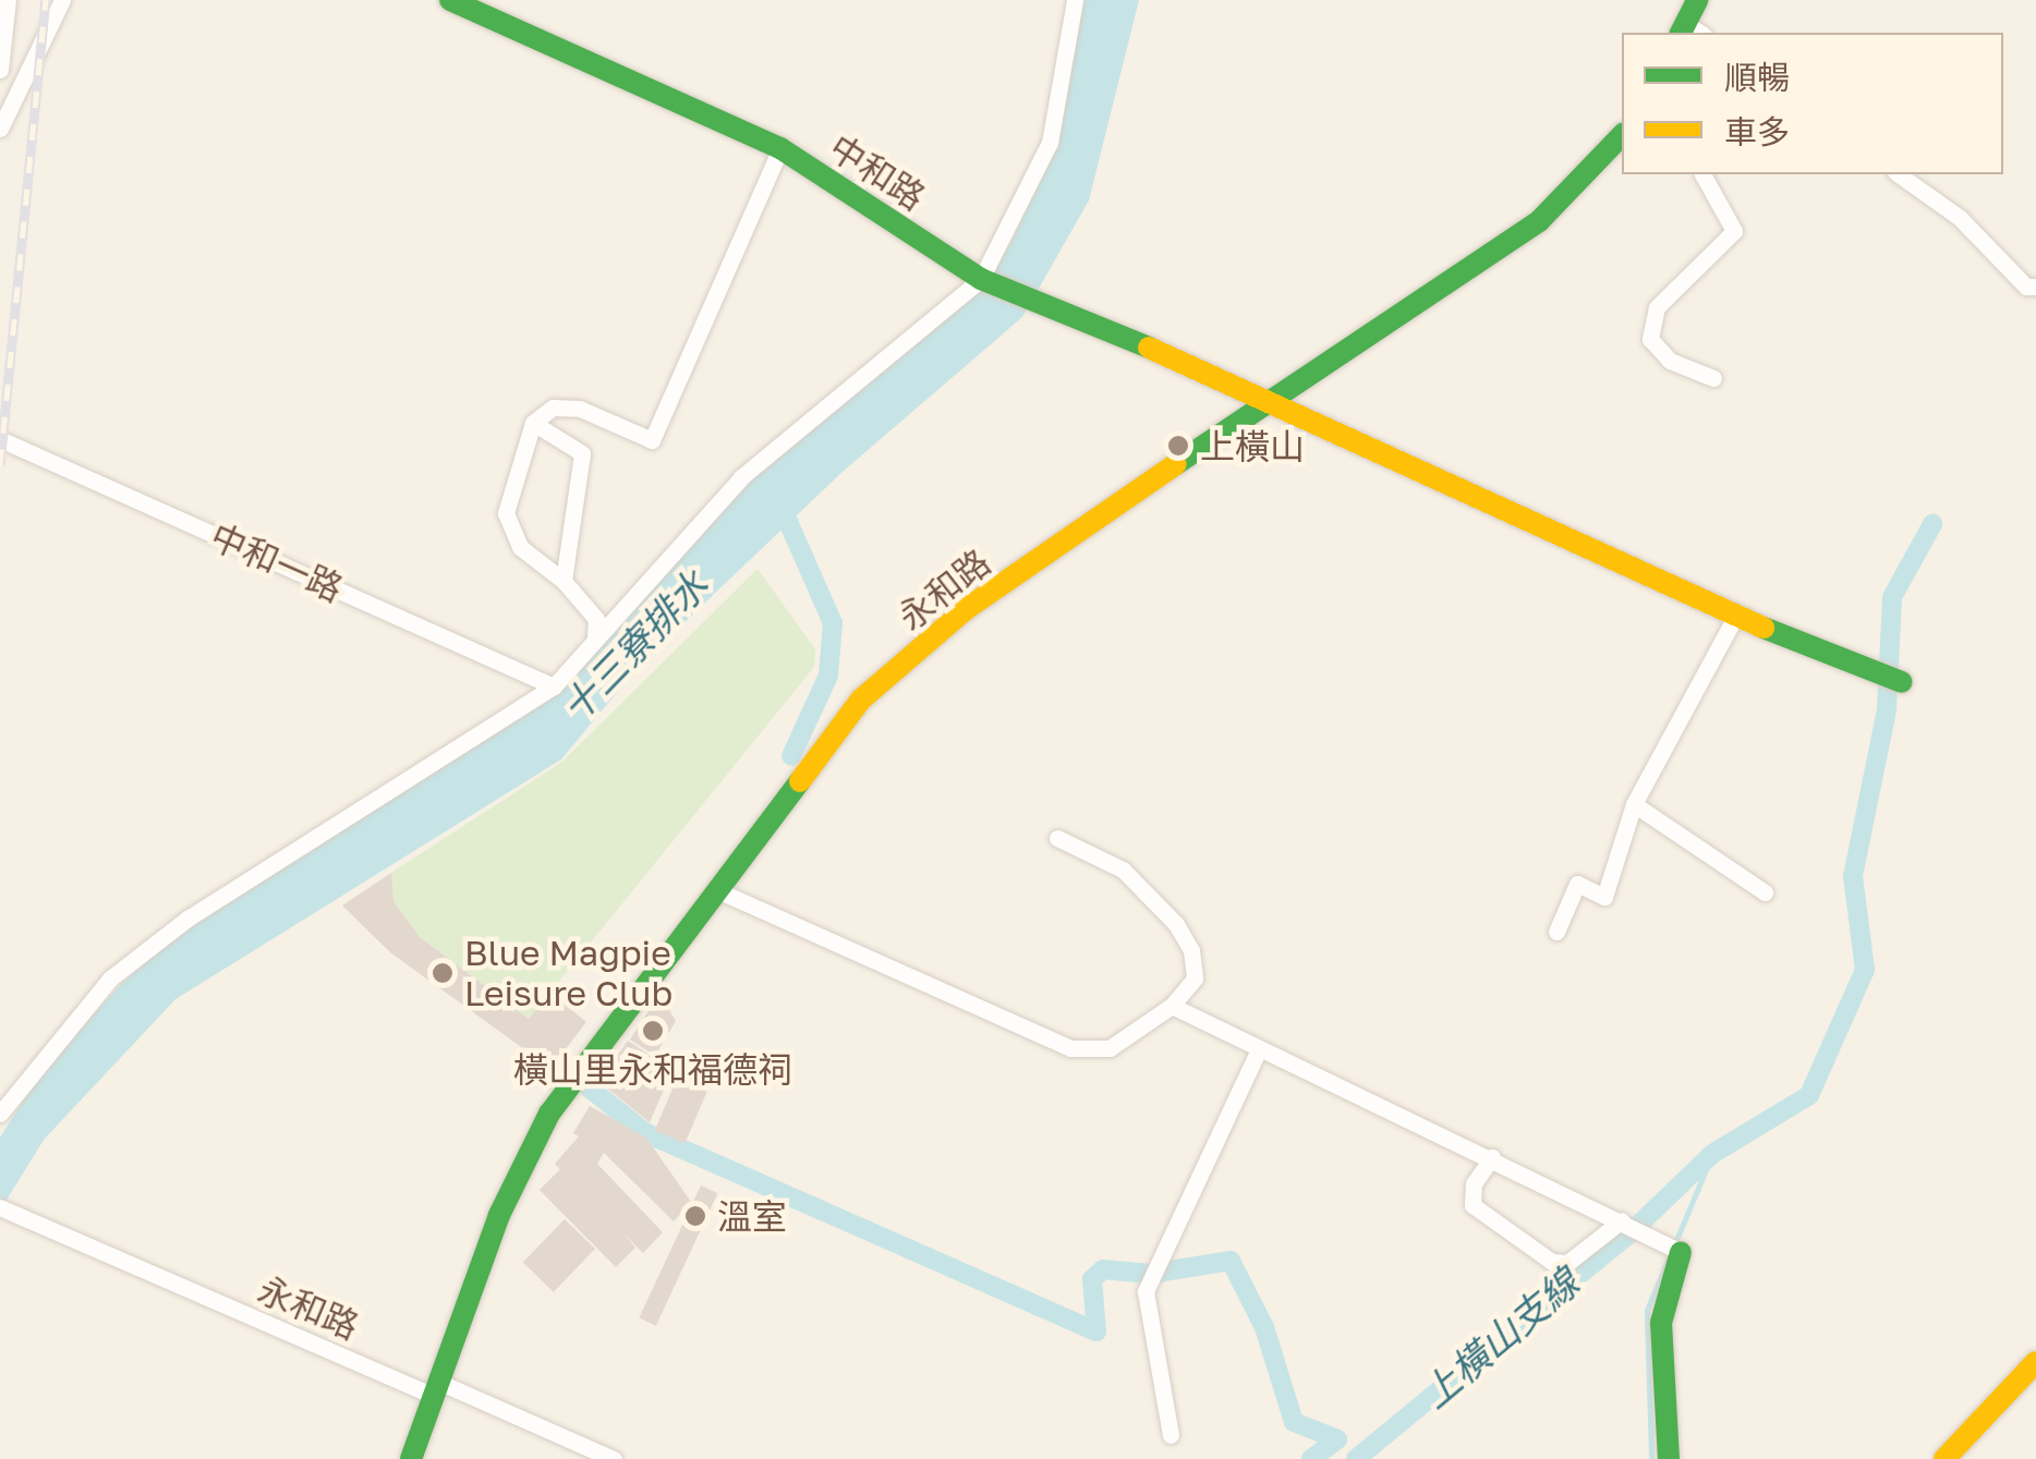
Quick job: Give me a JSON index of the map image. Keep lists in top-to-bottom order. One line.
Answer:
{"streets":{"street":["中和路","中和一路","永和路"]},"crossings":[["中和路","永和路"]],"water":["十三寮排水","上橫山支線"],"places":["上橫山","Blue Magpie Leisure Club","橫山里永和福德祠","溫室"],"legend":["順暢","車多"]}
